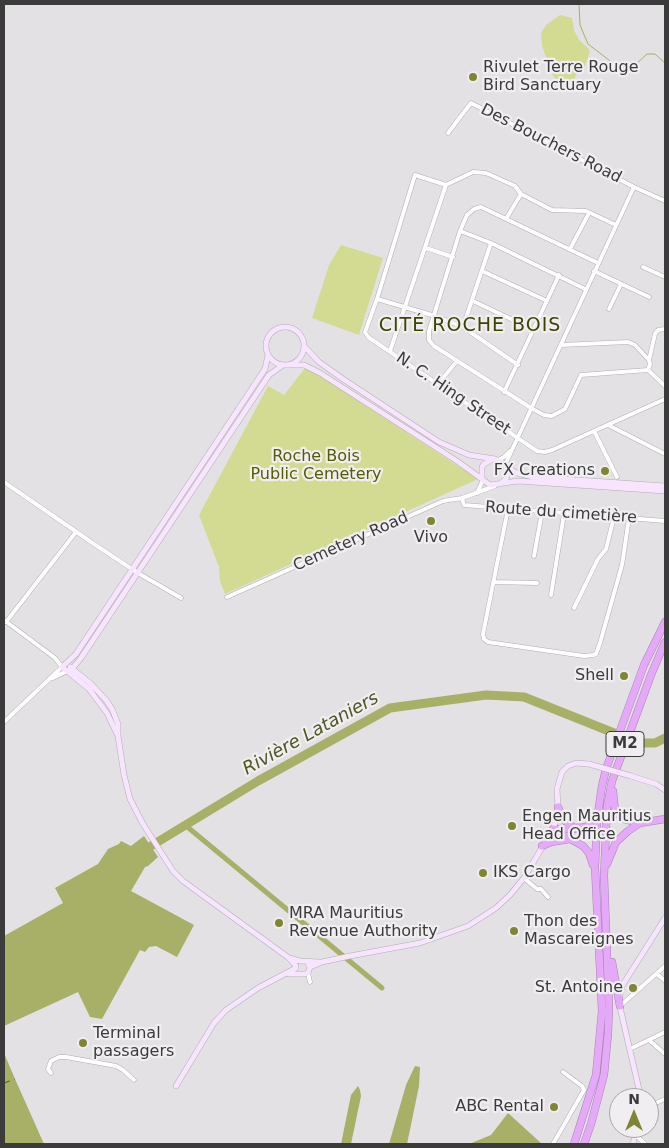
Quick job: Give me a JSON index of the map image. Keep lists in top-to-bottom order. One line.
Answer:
{"streets":{"highway":["M2"],"street":["Des Bouchers Road","N. C. Hing Street","Route du cimetière","Cemetery Road"]},"crossings":[["Route du cimetière","Cemetery Road"]],"districts":["CITÉ ROCHE BOIS"],"water":["Rivière Lataniers"],"parks":["Roche Bois Public Cemetery"],"places":["Rivulet Terre Rouge Bird Sanctuary","FX Creations","Vivo","Shell","Engen Mauritius Head Office","IKS Cargo","MRA Mauritius Revenue Authority","Thon des Mascareignes","St. Antoine","Terminal passagers","ABC Rental"],"north":"top"}
